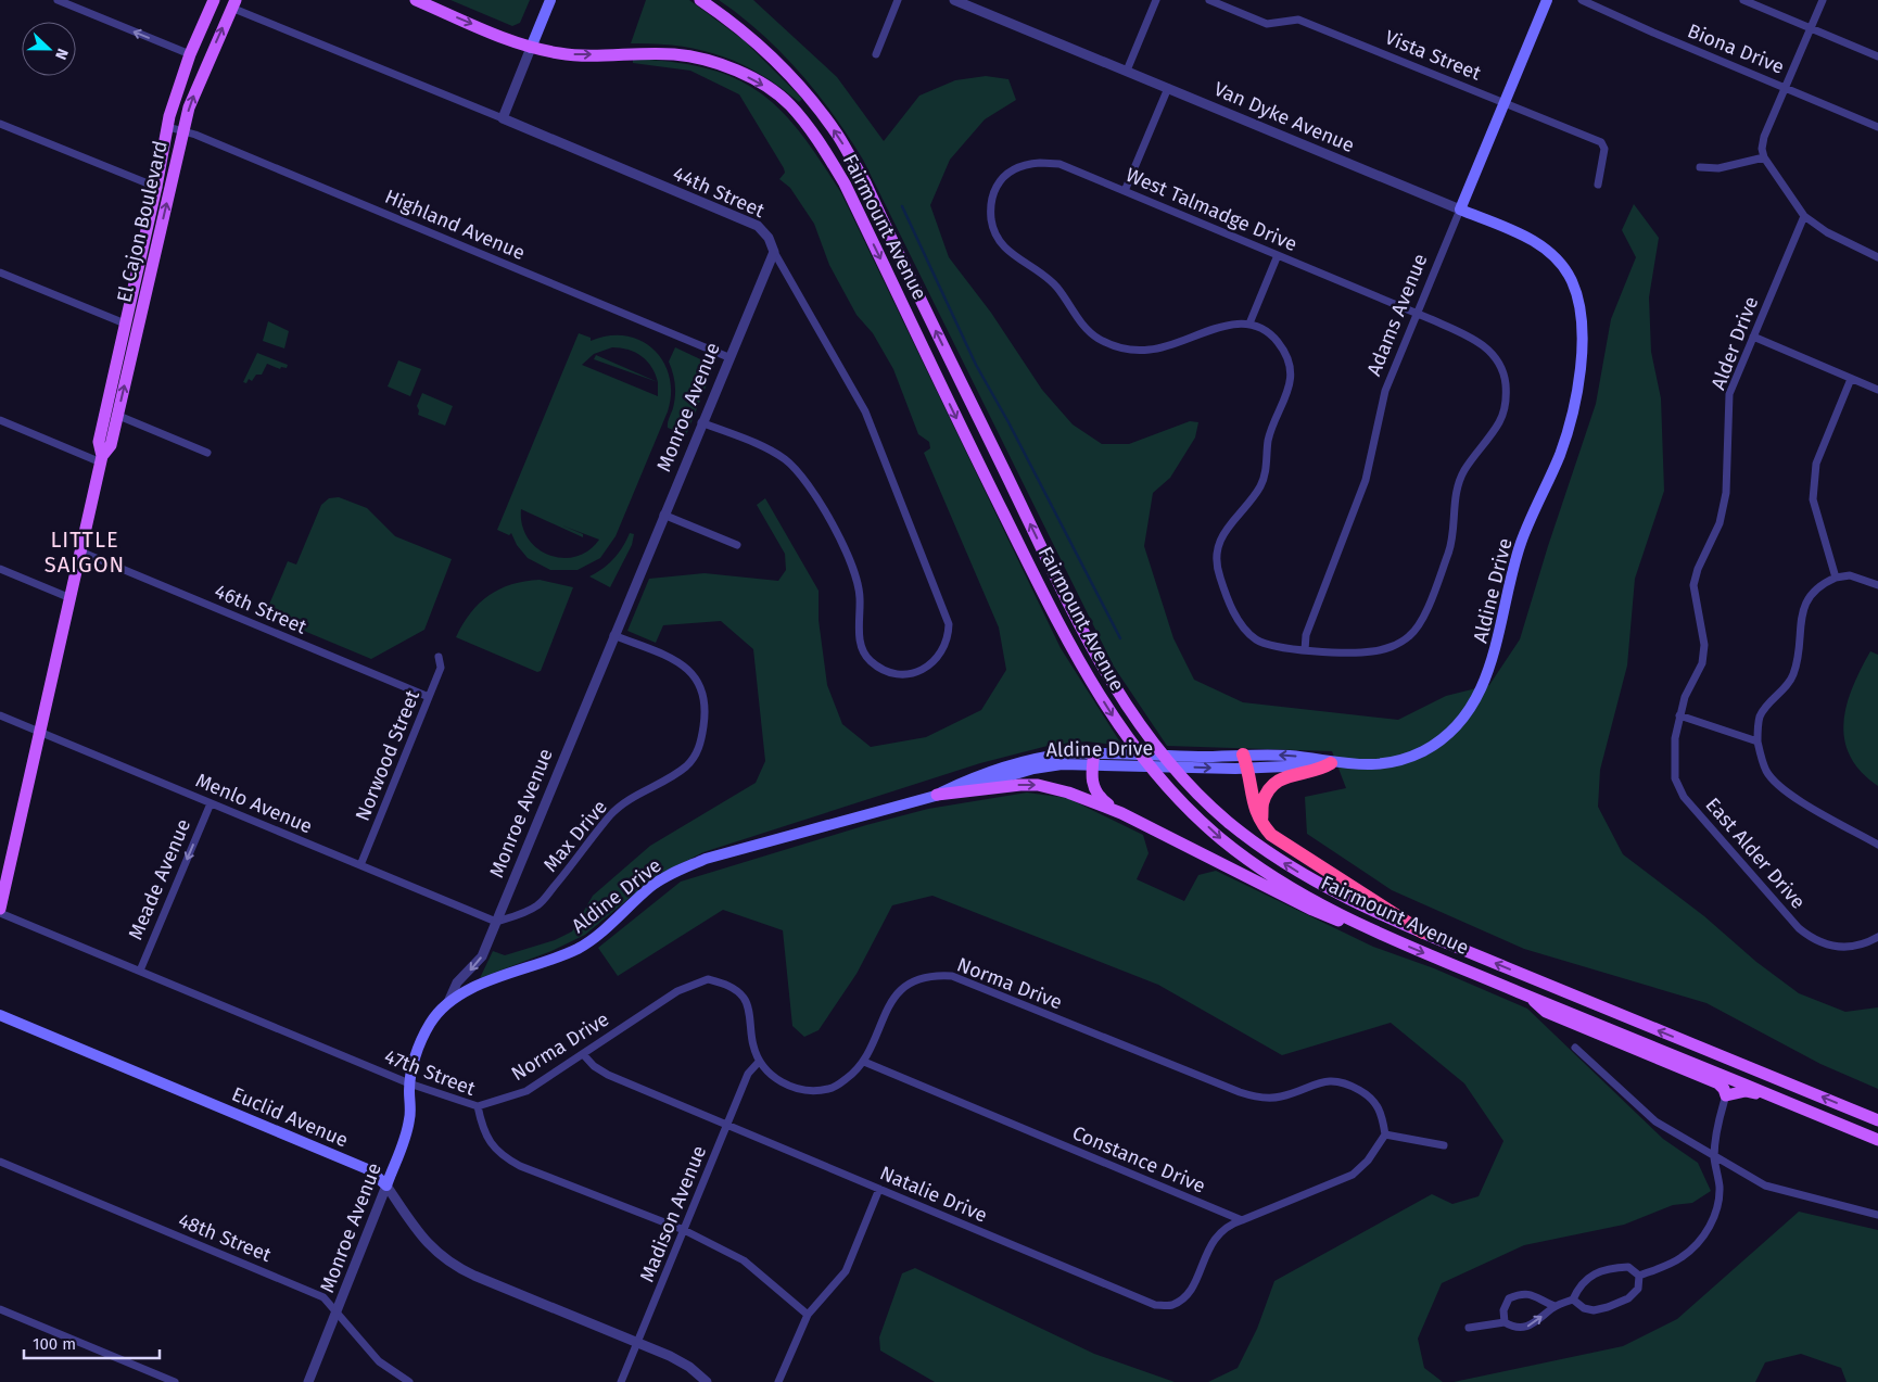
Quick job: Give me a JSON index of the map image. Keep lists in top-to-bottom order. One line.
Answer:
{"streets":{"main road":["Van Dyke Avenue","El Cajon Boulevard","Fairmount Avenue","Adams Avenue","Monroe Avenue","Aldine Drive","Euclid Avenue"],"street":["Biona Drive","Vista Street","44th Street","West Talmadge Drive","Highland Avenue","Alder Drive","46th Street","Norwood Street","Menlo Avenue","Max Drive","East Alder Drive","Meade Avenue","Norma Drive","47th Street","Constance Drive","Natalie Drive","Madison Avenue","48th Street"]},"crossings":[["Vista Street","Adams Avenue"],["Van Dyke Avenue","Adams Avenue"],["Van Dyke Avenue","Aldine Drive"],["44th Street","El Cajon Boulevard"],["44th Street","Monroe Avenue"],["West Talmadge Drive","Adams Avenue"],["El Cajon Boulevard","Highland Avenue"],["El Cajon Boulevard","46th Street"],["El Cajon Boulevard","Menlo Avenue"],["Highland Avenue","Monroe Avenue"],["Alder Drive","East Alder Drive"],["Monroe Avenue","Aldine Drive"],["Monroe Avenue","Menlo Avenue"],["Monroe Avenue","Max Drive"],["Monroe Avenue","47th Street"],["Monroe Avenue","Euclid Avenue"],["Monroe Avenue","48th Street"],["46th Street","Norwood Street"],["Norwood Street","Menlo Avenue"],["Menlo Avenue","Max Drive"],["Menlo Avenue","Meade Avenue"],["Meade Avenue","47th Street"],["Norma Drive","47th Street"],["Norma Drive","Constance Drive"],["Norma Drive","Natalie Drive"],["Norma Drive","Madison Avenue"],["47th Street","Madison Avenue"],["Euclid Avenue","Madison Avenue"],["Constance Drive","Natalie Drive"],["Natalie Drive","Madison Avenue"]],"one_way":["Meade Avenue"],"districts":["LITTLE SAIGON"],"scale_bar":"100 m","north":"right"}
